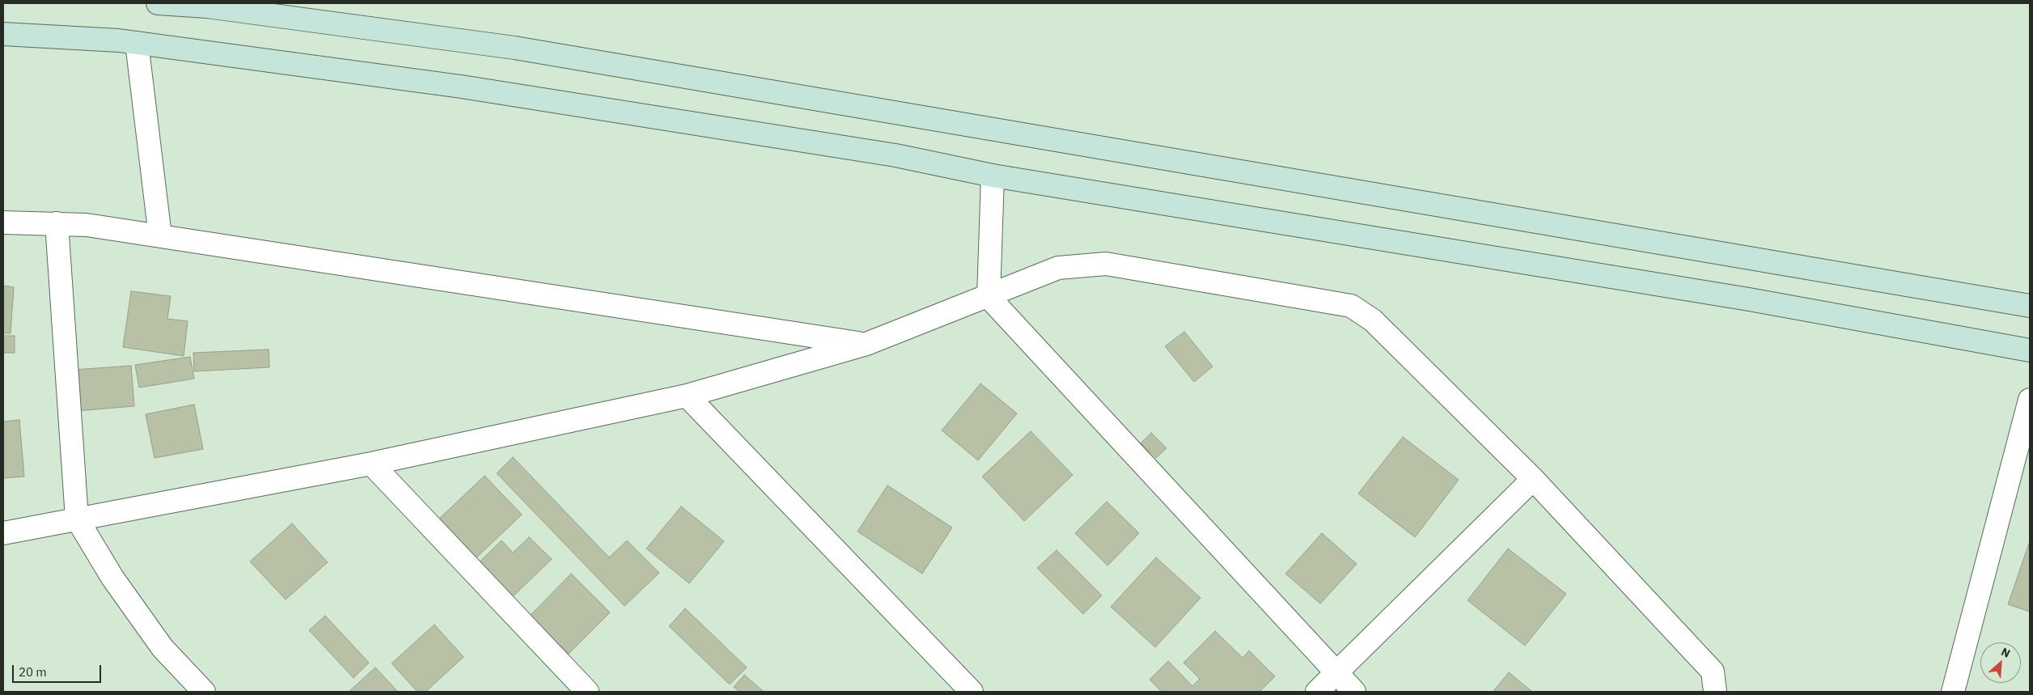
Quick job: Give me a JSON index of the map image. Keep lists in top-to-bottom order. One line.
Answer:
{"scale_bar":"20 m","north":"top right"}
